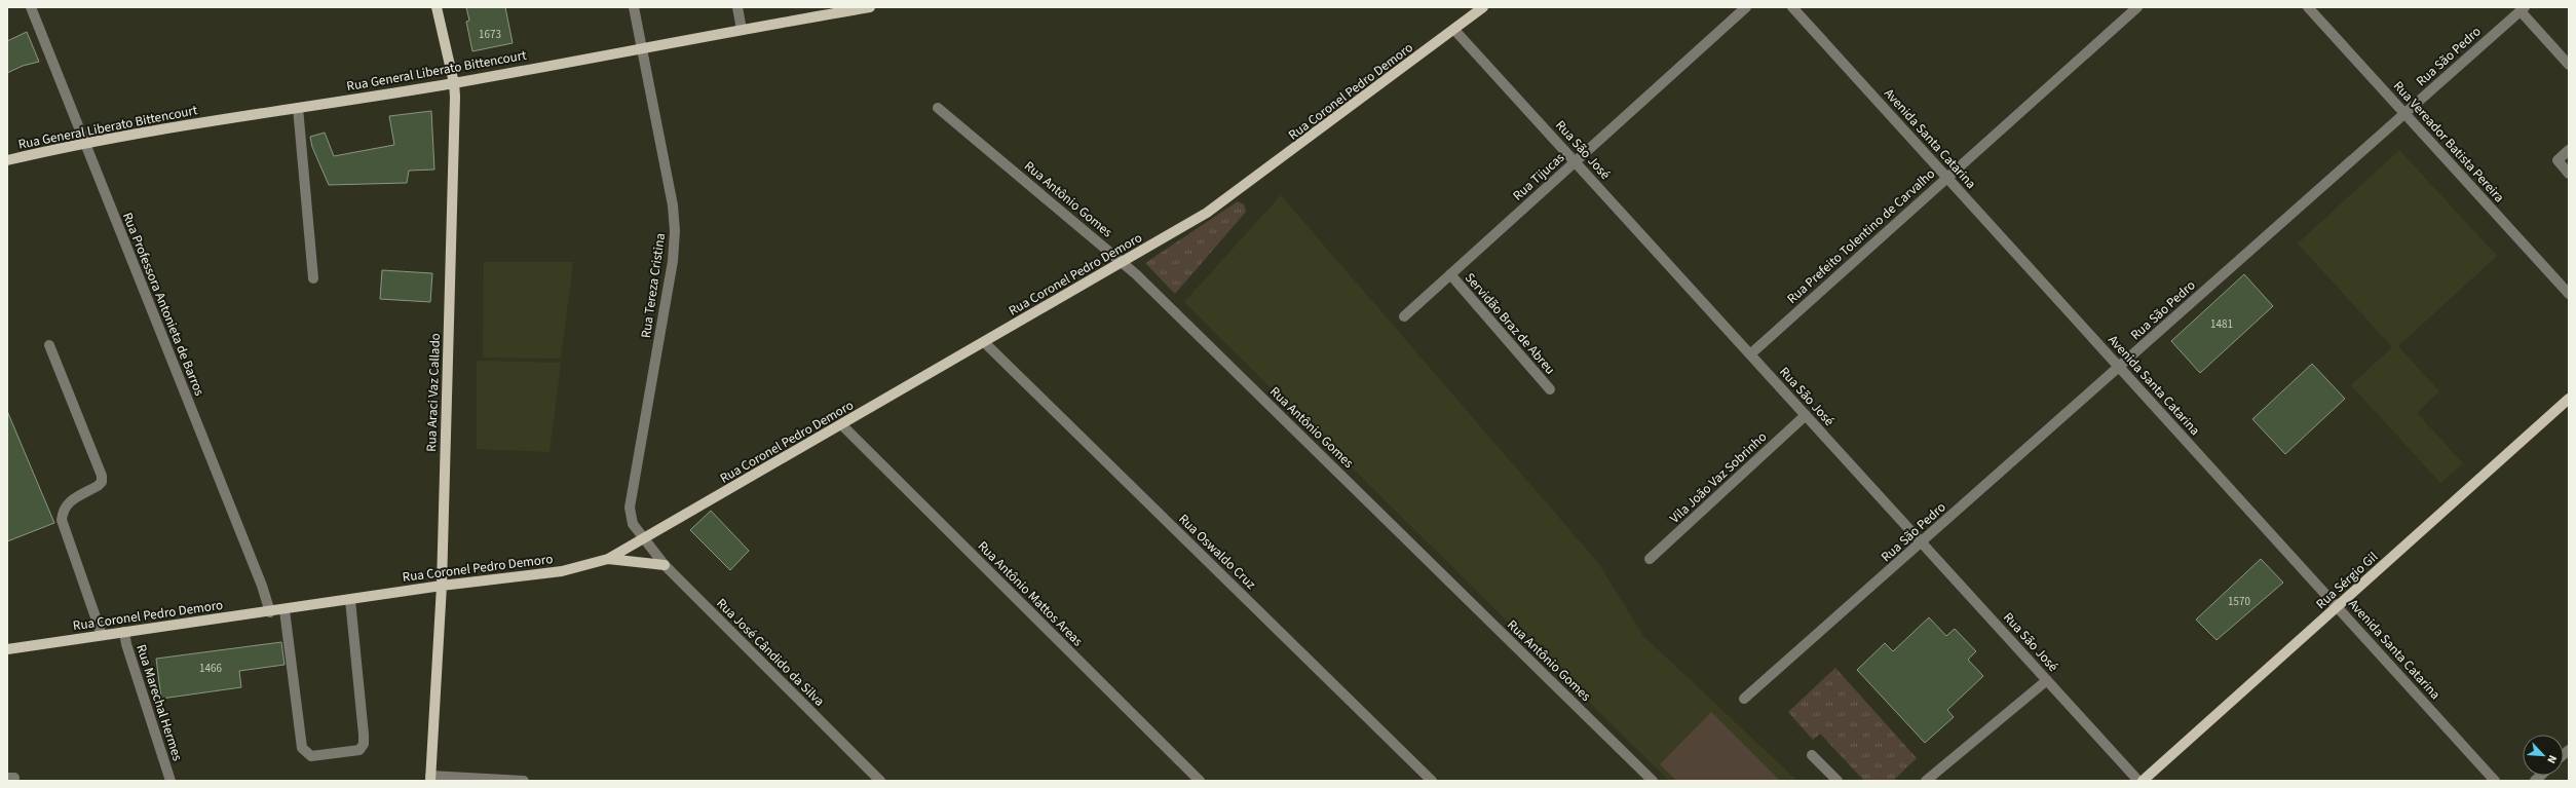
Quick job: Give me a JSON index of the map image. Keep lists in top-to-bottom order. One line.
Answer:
{"streets":{"main road":["Rua General Liberato Bittencourt","Rua Coronel Pedro Demoro","Rua Araci Vaz Callado","Rua Sérgio Gil"],"street":["Rua São Pedro","Avenida Santa Catarina","Rua Vereador Batista Pereira","Rua São José","Rua Tijucas","Rua Antônio Gomes","Rua Prefeito Tolentino de Carvalho","Rua Tereza Cristina","Rua Professora Antonieta de Barros","Servidão Braz de Abreu","Vila João Vaz Sobrinho","Rua Oswaldo Cruz","Rua Antônio Mattos Areas","Rua José Cândido da Silva","Rua Marechal Hermes"]},"crossings":[["Rua São Pedro","Avenida Santa Catarina"],["Rua São Pedro","Rua Vereador Batista Pereira"],["Rua São Pedro","Rua São José"],["Rua General Liberato Bittencourt","Rua Tereza Cristina"],["Rua General Liberato Bittencourt","Rua Professora Antonieta de Barros"],["Rua General Liberato Bittencourt","Rua Araci Vaz Callado"],["Rua Coronel Pedro Demoro","Rua São José"],["Rua Coronel Pedro Demoro","Rua Antônio Gomes"],["Rua Coronel Pedro Demoro","Rua Tereza Cristina"],["Rua Coronel Pedro Demoro","Rua Professora Antonieta de Barros"],["Rua Coronel Pedro Demoro","Rua Araci Vaz Callado"],["Rua Coronel Pedro Demoro","Rua Oswaldo Cruz"],["Rua Coronel Pedro Demoro","Rua Antônio Mattos Areas"],["Rua Coronel Pedro Demoro","Rua José Cândido da Silva"],["Rua Coronel Pedro Demoro","Rua Marechal Hermes"],["Avenida Santa Catarina","Rua Prefeito Tolentino de Carvalho"],["Avenida Santa Catarina","Rua Sérgio Gil"],["Rua São José","Rua Tijucas"],["Rua São José","Rua Prefeito Tolentino de Carvalho"],["Rua São José","Vila João Vaz Sobrinho"],["Rua Tijucas","Servidão Braz de Abreu"],["Rua Tereza Cristina","Rua José Cândido da Silva"]],"house_numbers":["1673","1481","1570","1466"],"north":"bottom right"}
